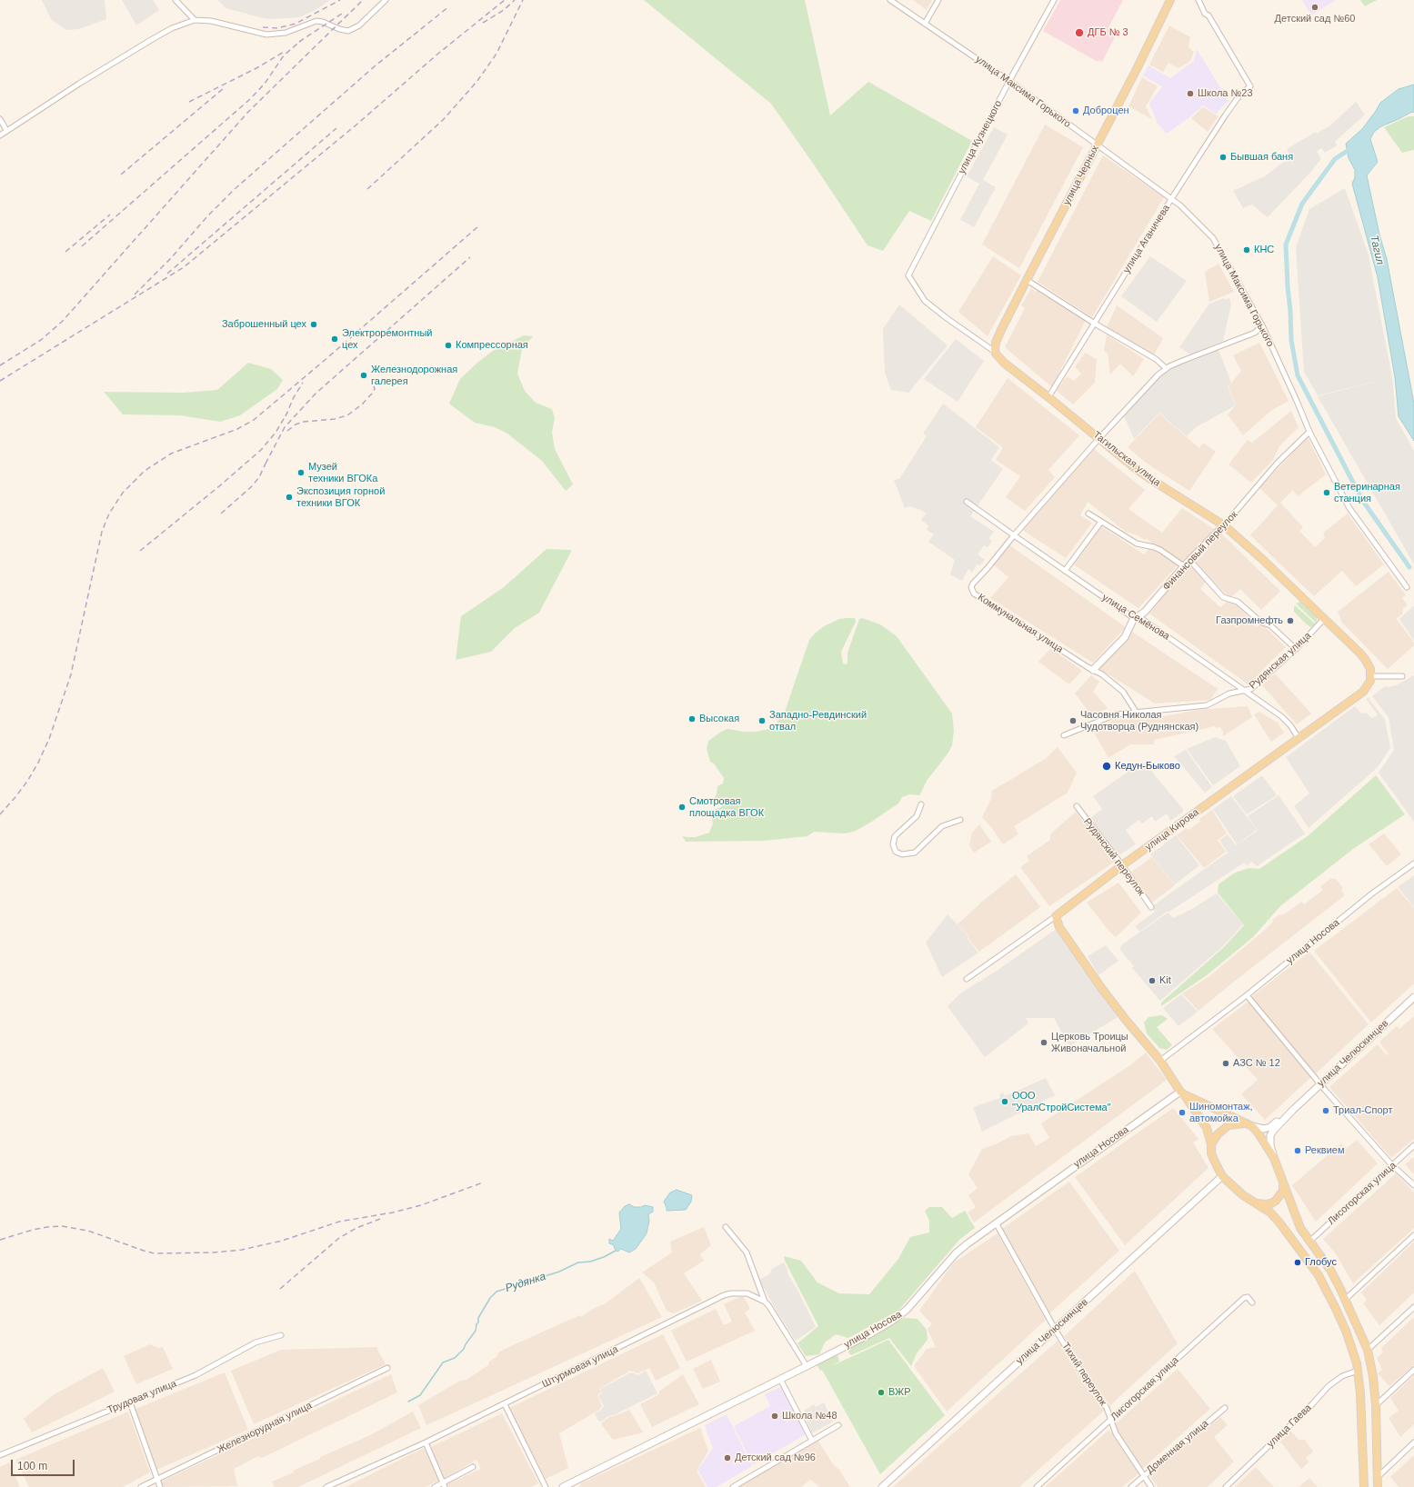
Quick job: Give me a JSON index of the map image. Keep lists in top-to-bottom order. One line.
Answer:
{"streets":{"main road":["улица Черных","Тагильская улица","улица Кирова"],"street":["улица Максима Горького","улица Кузнецкого","улица Аганичева","Финансовый переулок","улица Семёнова","Коммунальная улица","Рудянская улица","Рудянский переулок","улица Носова","улица Челюскинцев","Лисогорская улица","Штурмовая улица","Тихий переулок","Трудовая улица","улица Гаева","Железнорудная улица","Доменная улица"]},"crossings":[["улица Максима Горького","улица Кузнецкого"],["улица Максима Горького","улица Черных"],["улица Максима Горького","улица Аганичева"],["улица Максима Горького","Финансовый переулок"],["улица Кузнецкого","Тагильская улица"],["улица Черных","Тагильская улица"],["улица Аганичева","Тагильская улица"],["Тагильская улица","Финансовый переулок"],["Тагильская улица","Рудянская улица"],["Тагильская улица","улица Кирова"],["Финансовый переулок","улица Семёнова"],["Финансовый переулок","Коммунальная улица"],["улица Семёнова","Коммунальная улица"],["улица Семёнова","Рудянская улица"],["улица Семёнова","улица Кирова"],["улица Кирова","Рудянский переулок"],["улица Носова","Штурмовая улица"],["улица Носова","Тихий переулок"],["улица Челюскинцев","Тихий переулок"],["Лисогорская улица","Тихий переулок"],["Тихий переулок","Доменная улица"]],"water":["Тагил","Рудянка"],"places":["Детский сад №60","ДГБ № 3","Школа №23","Доброцен","Бывшая баня","КНС","Заброшенный цех","Электроремонтный цех","Компрессорная","Железнодорожная галерея","Музей техники ВГОКа","Ветеринарная станция","Экспозиция горной техники ВГОК","Газпромнефть","Высокая","Западно-Ревдинский отвал","Часовня Николая Чудотворца (Руднянская)","Кедун-Быково","Смотровая площадка ВГОК","Kit","Церковь Троицы Живоначальной","АЗС № 12","ООО \"УралСтройСистема\"","Триал-Спорт","Шиномонтаж, автомойка","Реквием","Глобус","ВЖР","Школа №48","Детский сад №96"],"scale_bar":"100 m"}
